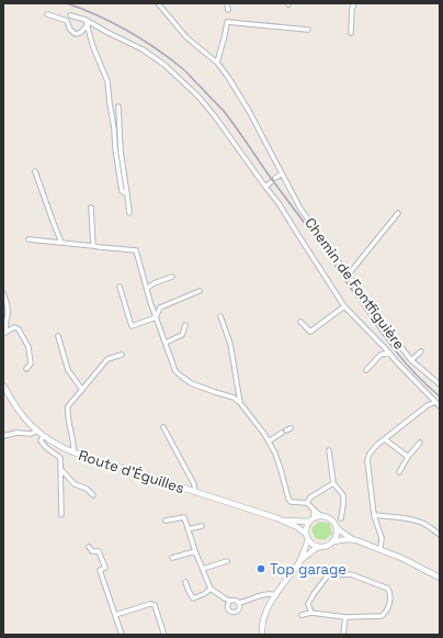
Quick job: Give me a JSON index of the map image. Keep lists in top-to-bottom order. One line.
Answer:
{"streets":{"street":["Chemin de Fontfiguière","Route d'Éguilles"]},"places":["Top garage"]}
